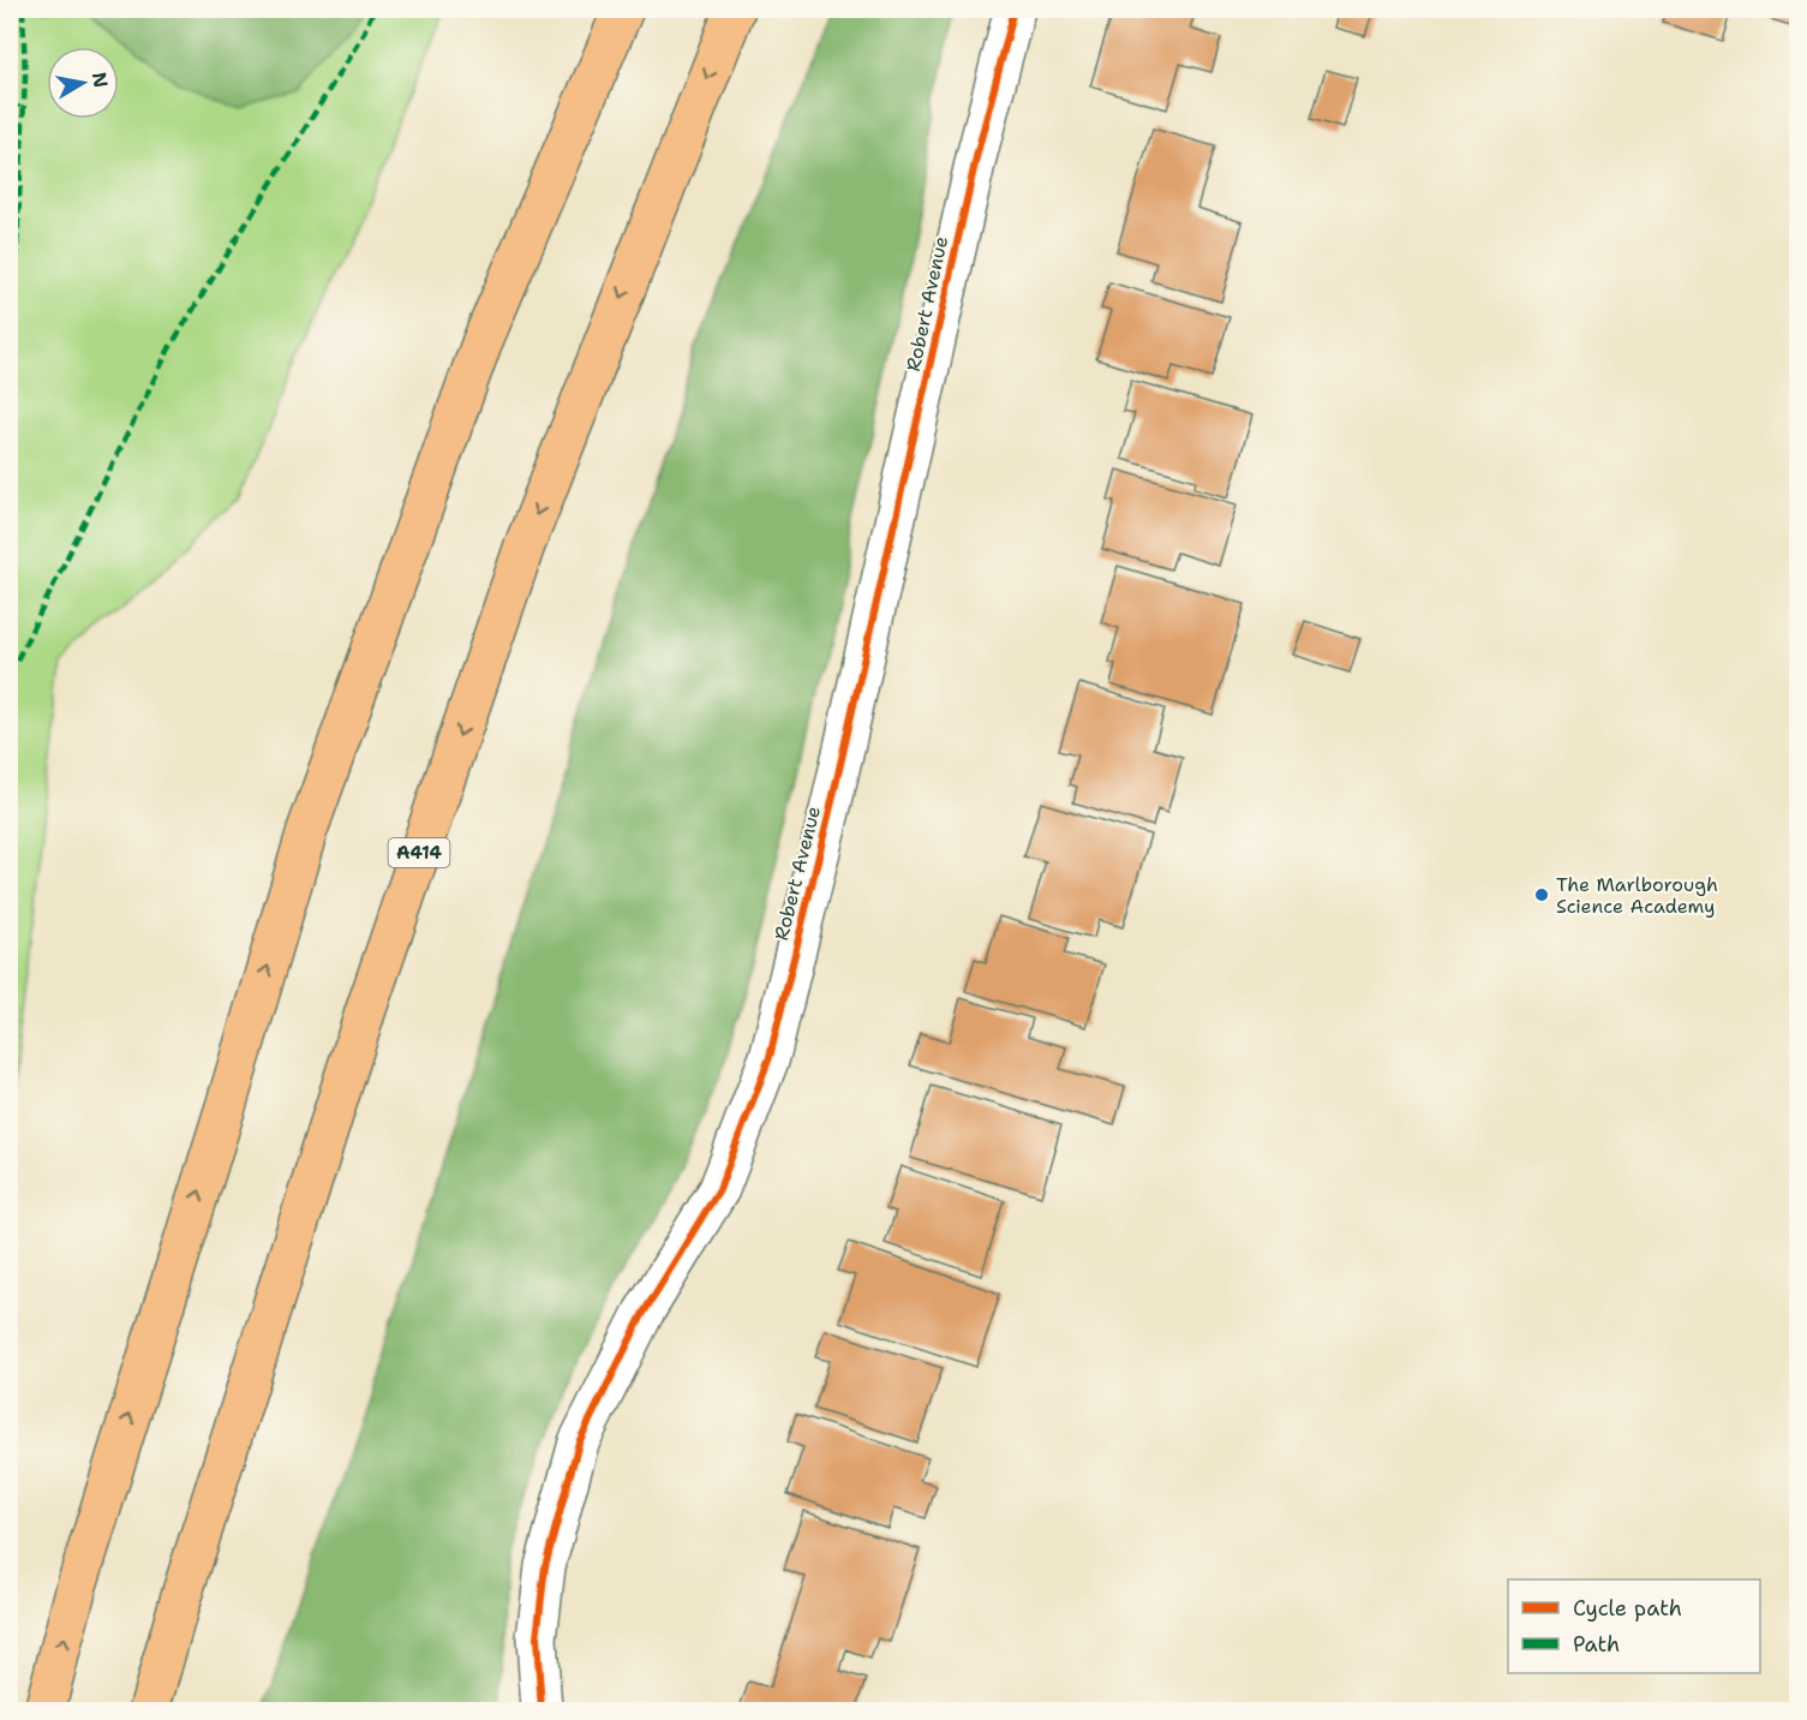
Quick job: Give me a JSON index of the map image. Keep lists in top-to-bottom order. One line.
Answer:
{"streets":{"highway":["A414"],"street":["Robert Avenue"]},"places":["The Marlborough Science Academy"],"legend":["Cycle path","Path"],"north":"right"}
